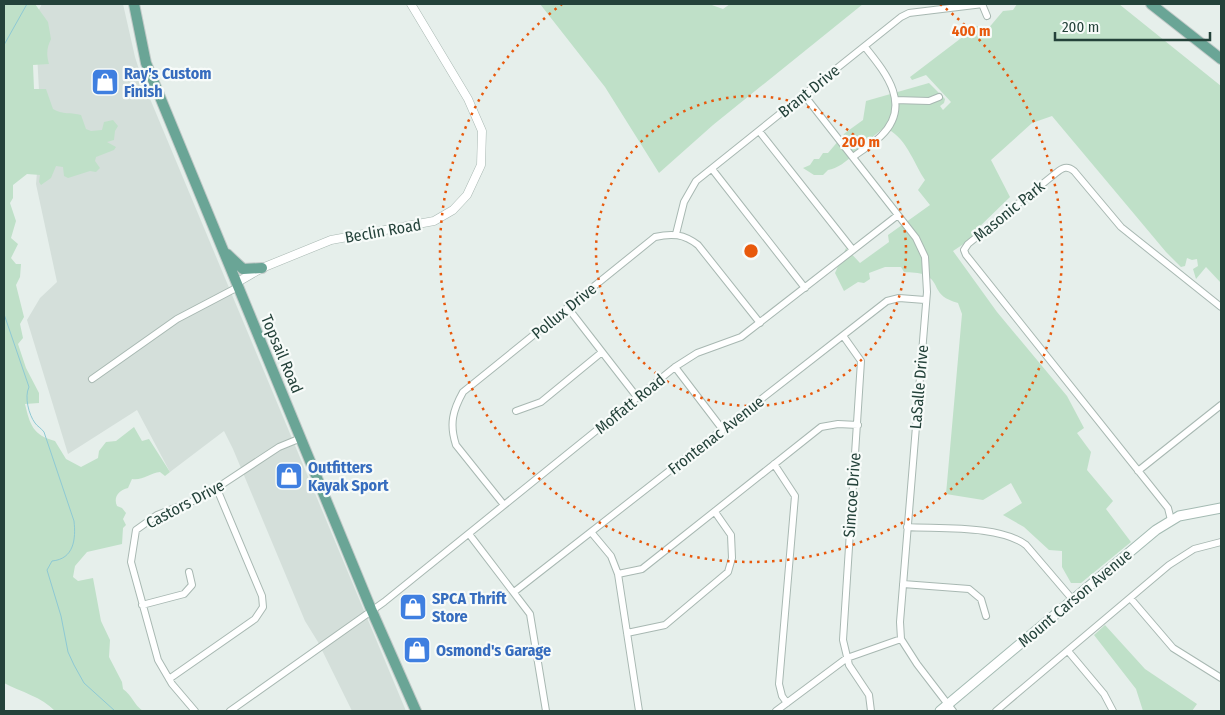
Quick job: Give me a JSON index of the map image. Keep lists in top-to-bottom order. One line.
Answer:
{"streets":{"main road":["Topsail Road","Mount Carson Avenue"],"street":["Brant Drive","Masonic Park","Beclin Road","Pollux Drive","LaSalle Drive","Moffatt Road","Frontenac Avenue","Simcoe Drive","Castors Drive"]},"crossings":[["Brant Drive","Pollux Drive"],["Brant Drive","LaSalle Drive"],["Masonic Park","Mount Carson Avenue"],["Beclin Road","Topsail Road"],["Pollux Drive","Moffatt Road"],["Topsail Road","Moffatt Road"],["Topsail Road","Castors Drive"],["LaSalle Drive","Moffatt Road"],["LaSalle Drive","Frontenac Avenue"],["Frontenac Avenue","Simcoe Drive"]],"places":{"shop":["Ray's Custom Finish","Outfitters Kayak Sport","SPCA Thrift Store","Osmond's Garage"]},"scale_bar":"200 m","rings":["400 m","200 m"]}
